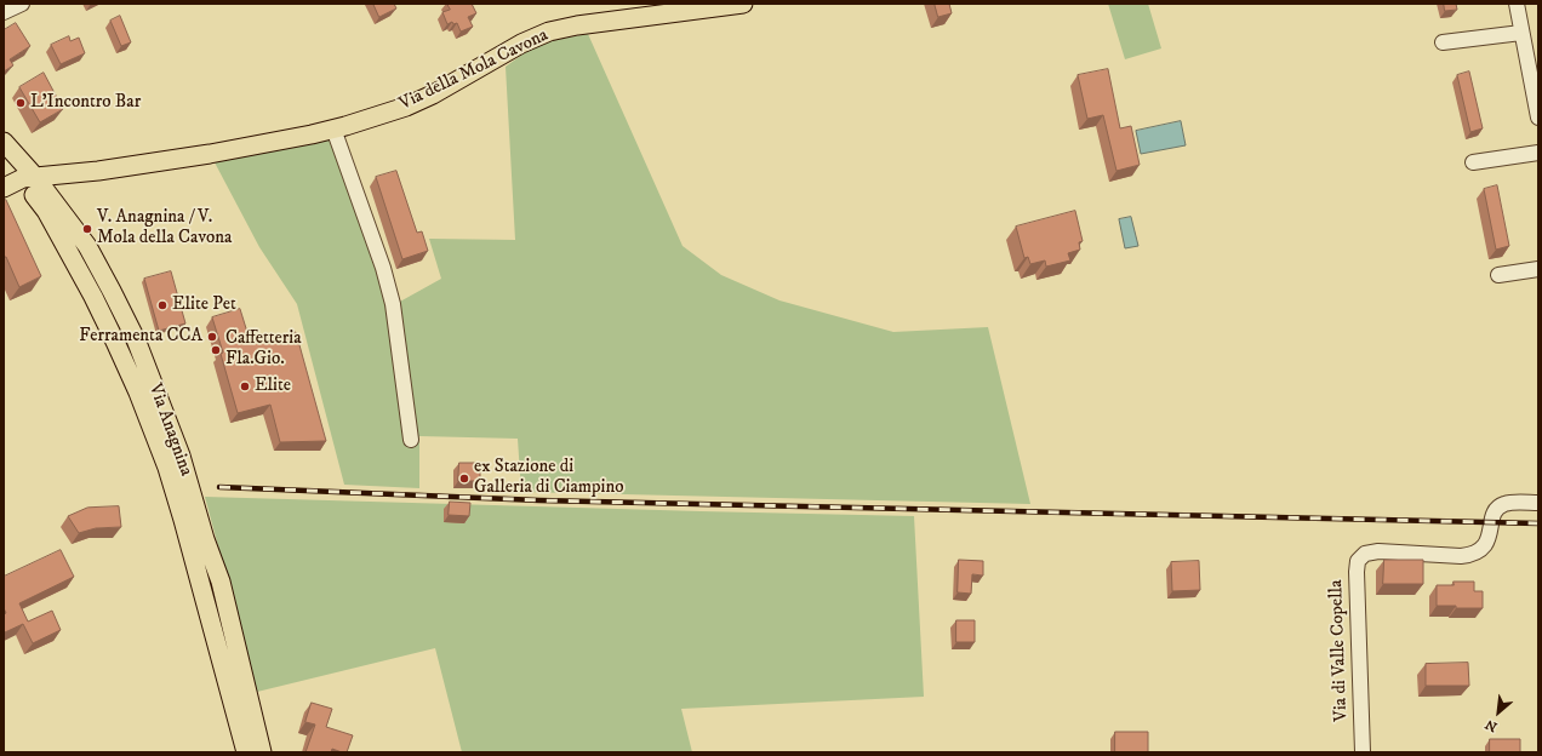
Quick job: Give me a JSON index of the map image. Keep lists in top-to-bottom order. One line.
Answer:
{"streets":{"main road":["Via della Mola Cavona","Via Anagnina"],"street":["Via di Valle Copella"]},"crossings":[["Via della Mola Cavona","Via Anagnina"]],"places":["L'Incontro Bar","V. Anagnina / V. Mola della Cavona","Elite Pet","Ferramenta CCA","Caffetteria Fla.Gio.","Elite","ex Stazione di Galleria di Ciampino"],"north":"bottom left"}
